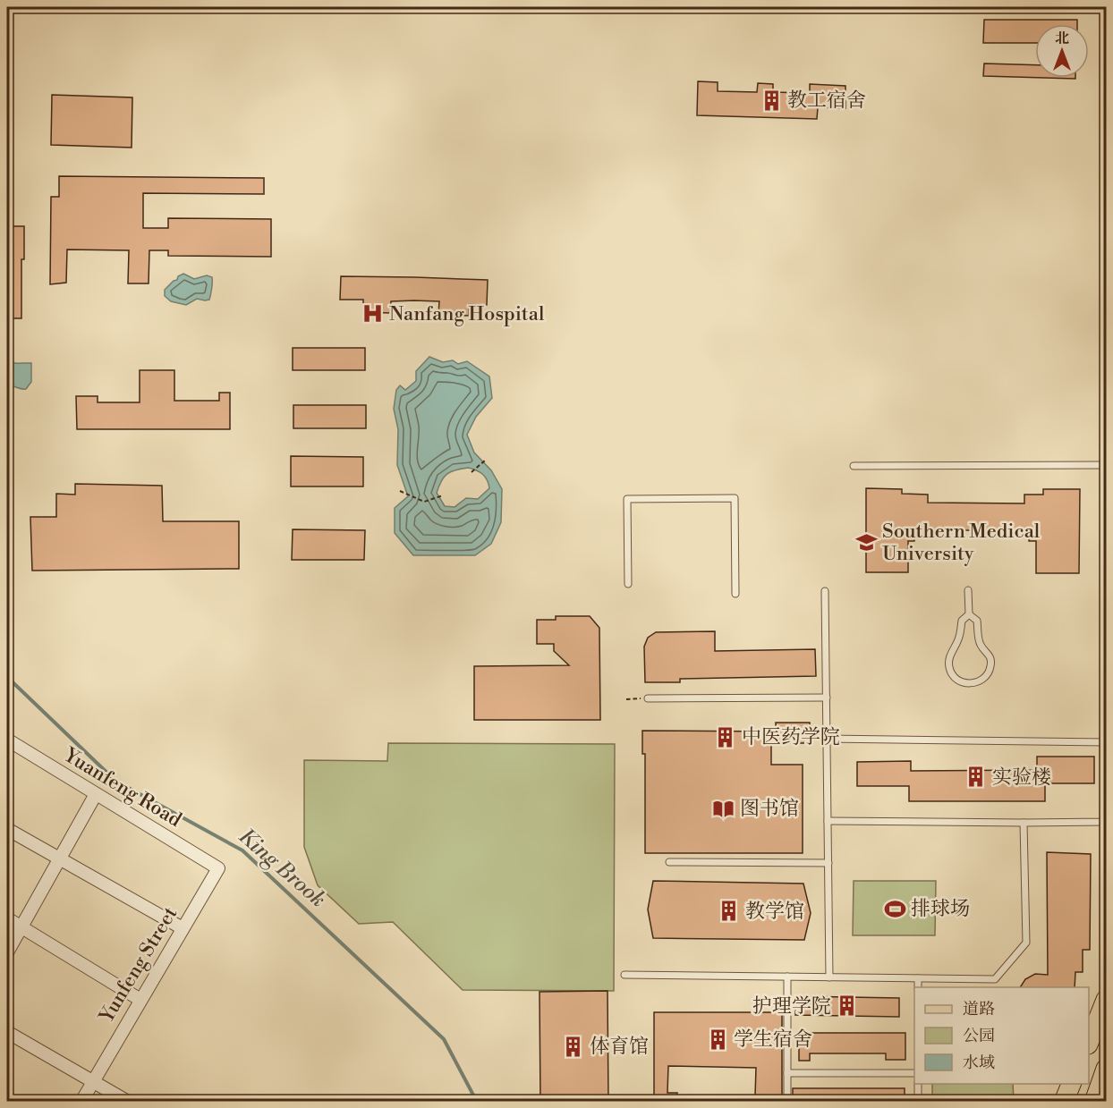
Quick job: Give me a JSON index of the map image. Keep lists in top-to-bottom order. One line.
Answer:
{"streets":{"street":["Yuanfeng Road","Yunfeng Street"]},"crossings":[["Yuanfeng Road","Yunfeng Street"]],"water":["King Brook"],"places":{"building":["教工宿舍","中医药学院","实验楼","教学馆","护理学院","学生宿舍","体育馆"],"hospital":["Nanfang Hospital"],"school or university":["Southern Medical University"],"library":["图书馆"],"sports":["排球场"]},"legend":["道路","公园","水域"],"north":"top"}
